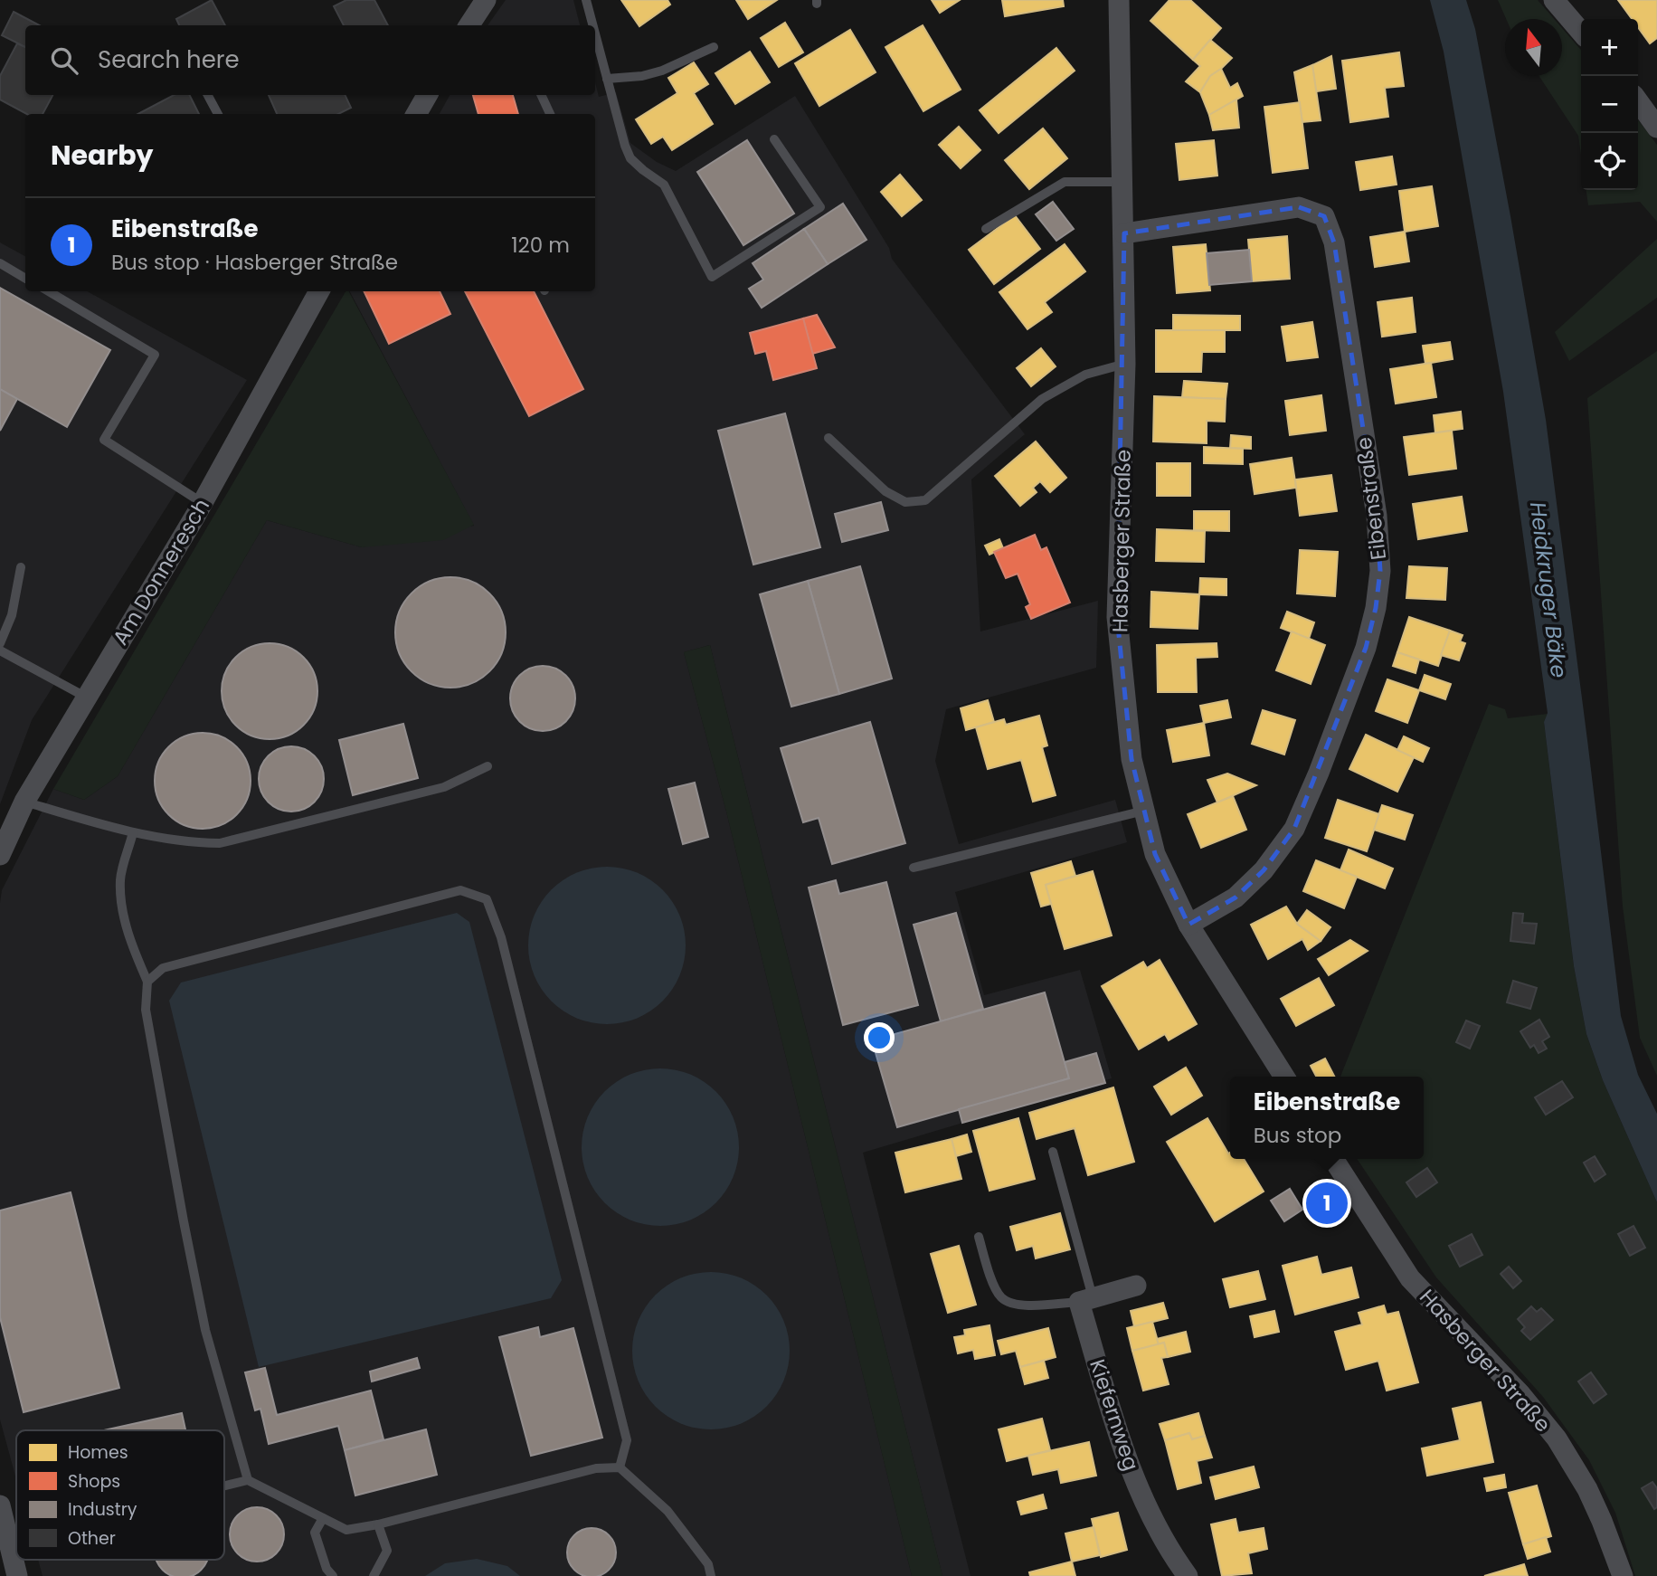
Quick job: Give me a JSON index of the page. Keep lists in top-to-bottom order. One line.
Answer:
{"streets":{"street":["Eibenstraße","Hasberger Straße","Am Donneresch","Kiefernweg"]},"crossings":[["Eibenstraße","Hasberger Straße"]],"water":["Heidkruger Bäke"],"legend":["Homes","Shops","Industry","Other"],"north":"top","page":{"map_buttons":["+","−"],"search":"Search here","heading":"Nearby","list":[{"mark":"1","name":"Eibenstraße","note":"Bus stop · Hasberger Straße","value":"120 m"}],"popup":["Eibenstraße","Bus stop"],"pins":"1"}}
